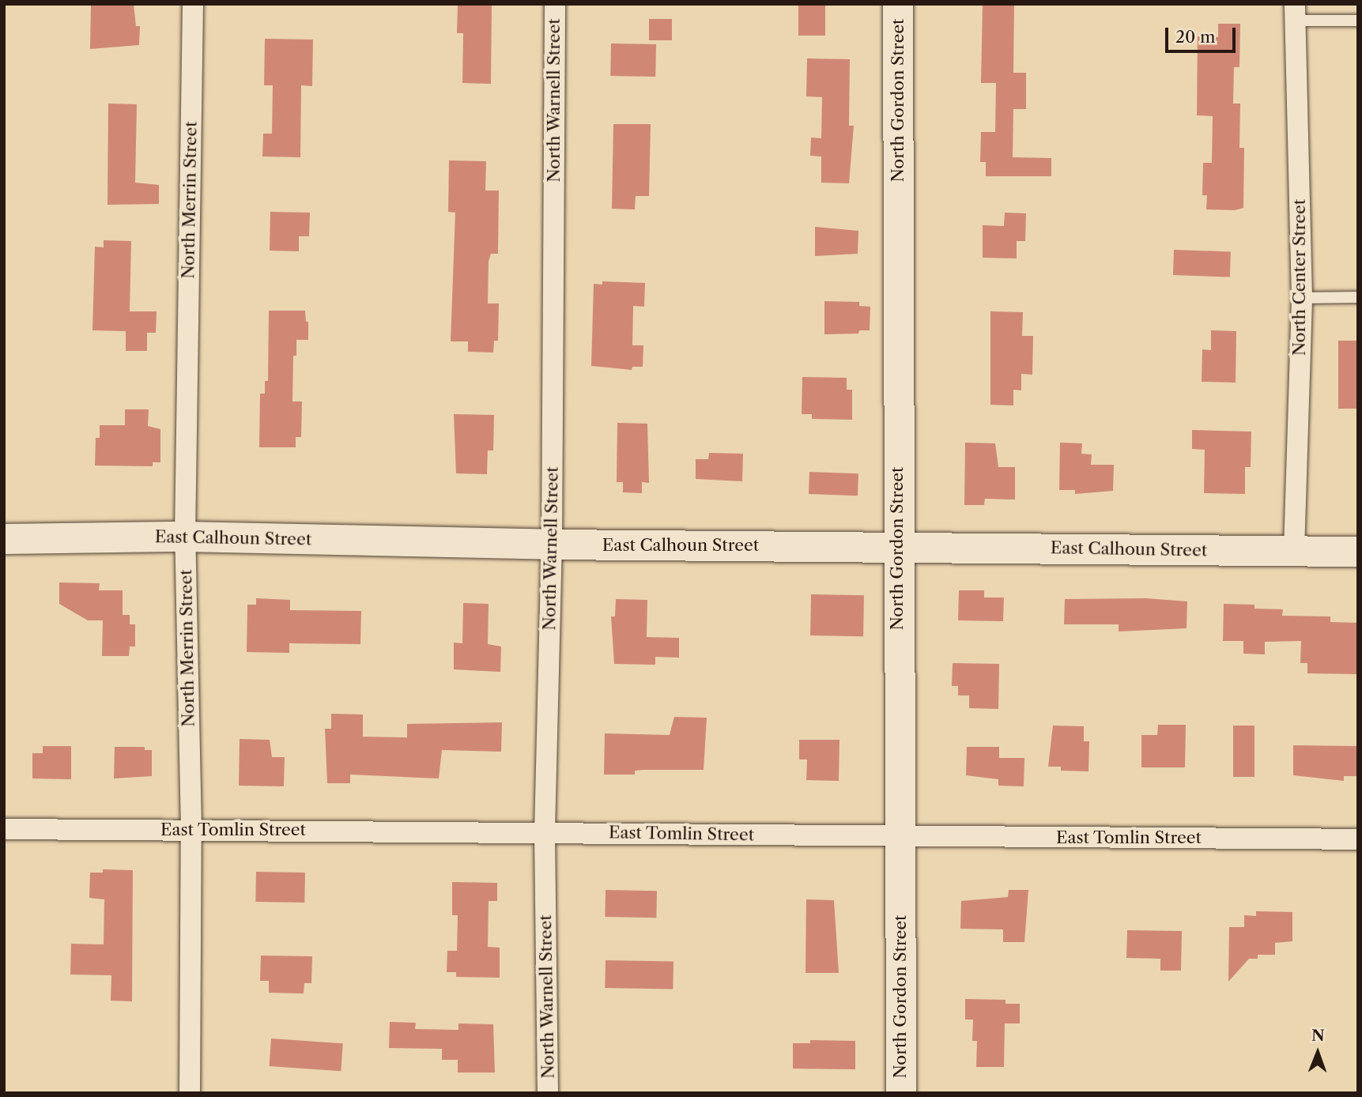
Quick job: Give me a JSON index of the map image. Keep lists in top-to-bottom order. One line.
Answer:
{"streets":{"street":["North Warnell Street","North Gordon Street","North Merrin Street","North Center Street","East Calhoun Street","East Tomlin Street"]},"crossings":[["North Warnell Street","East Calhoun Street"],["North Warnell Street","East Tomlin Street"],["North Gordon Street","East Calhoun Street"],["North Gordon Street","East Tomlin Street"],["North Merrin Street","East Calhoun Street"],["North Merrin Street","East Tomlin Street"],["North Center Street","East Calhoun Street"]],"scale_bar":"20 m","north":"top"}
